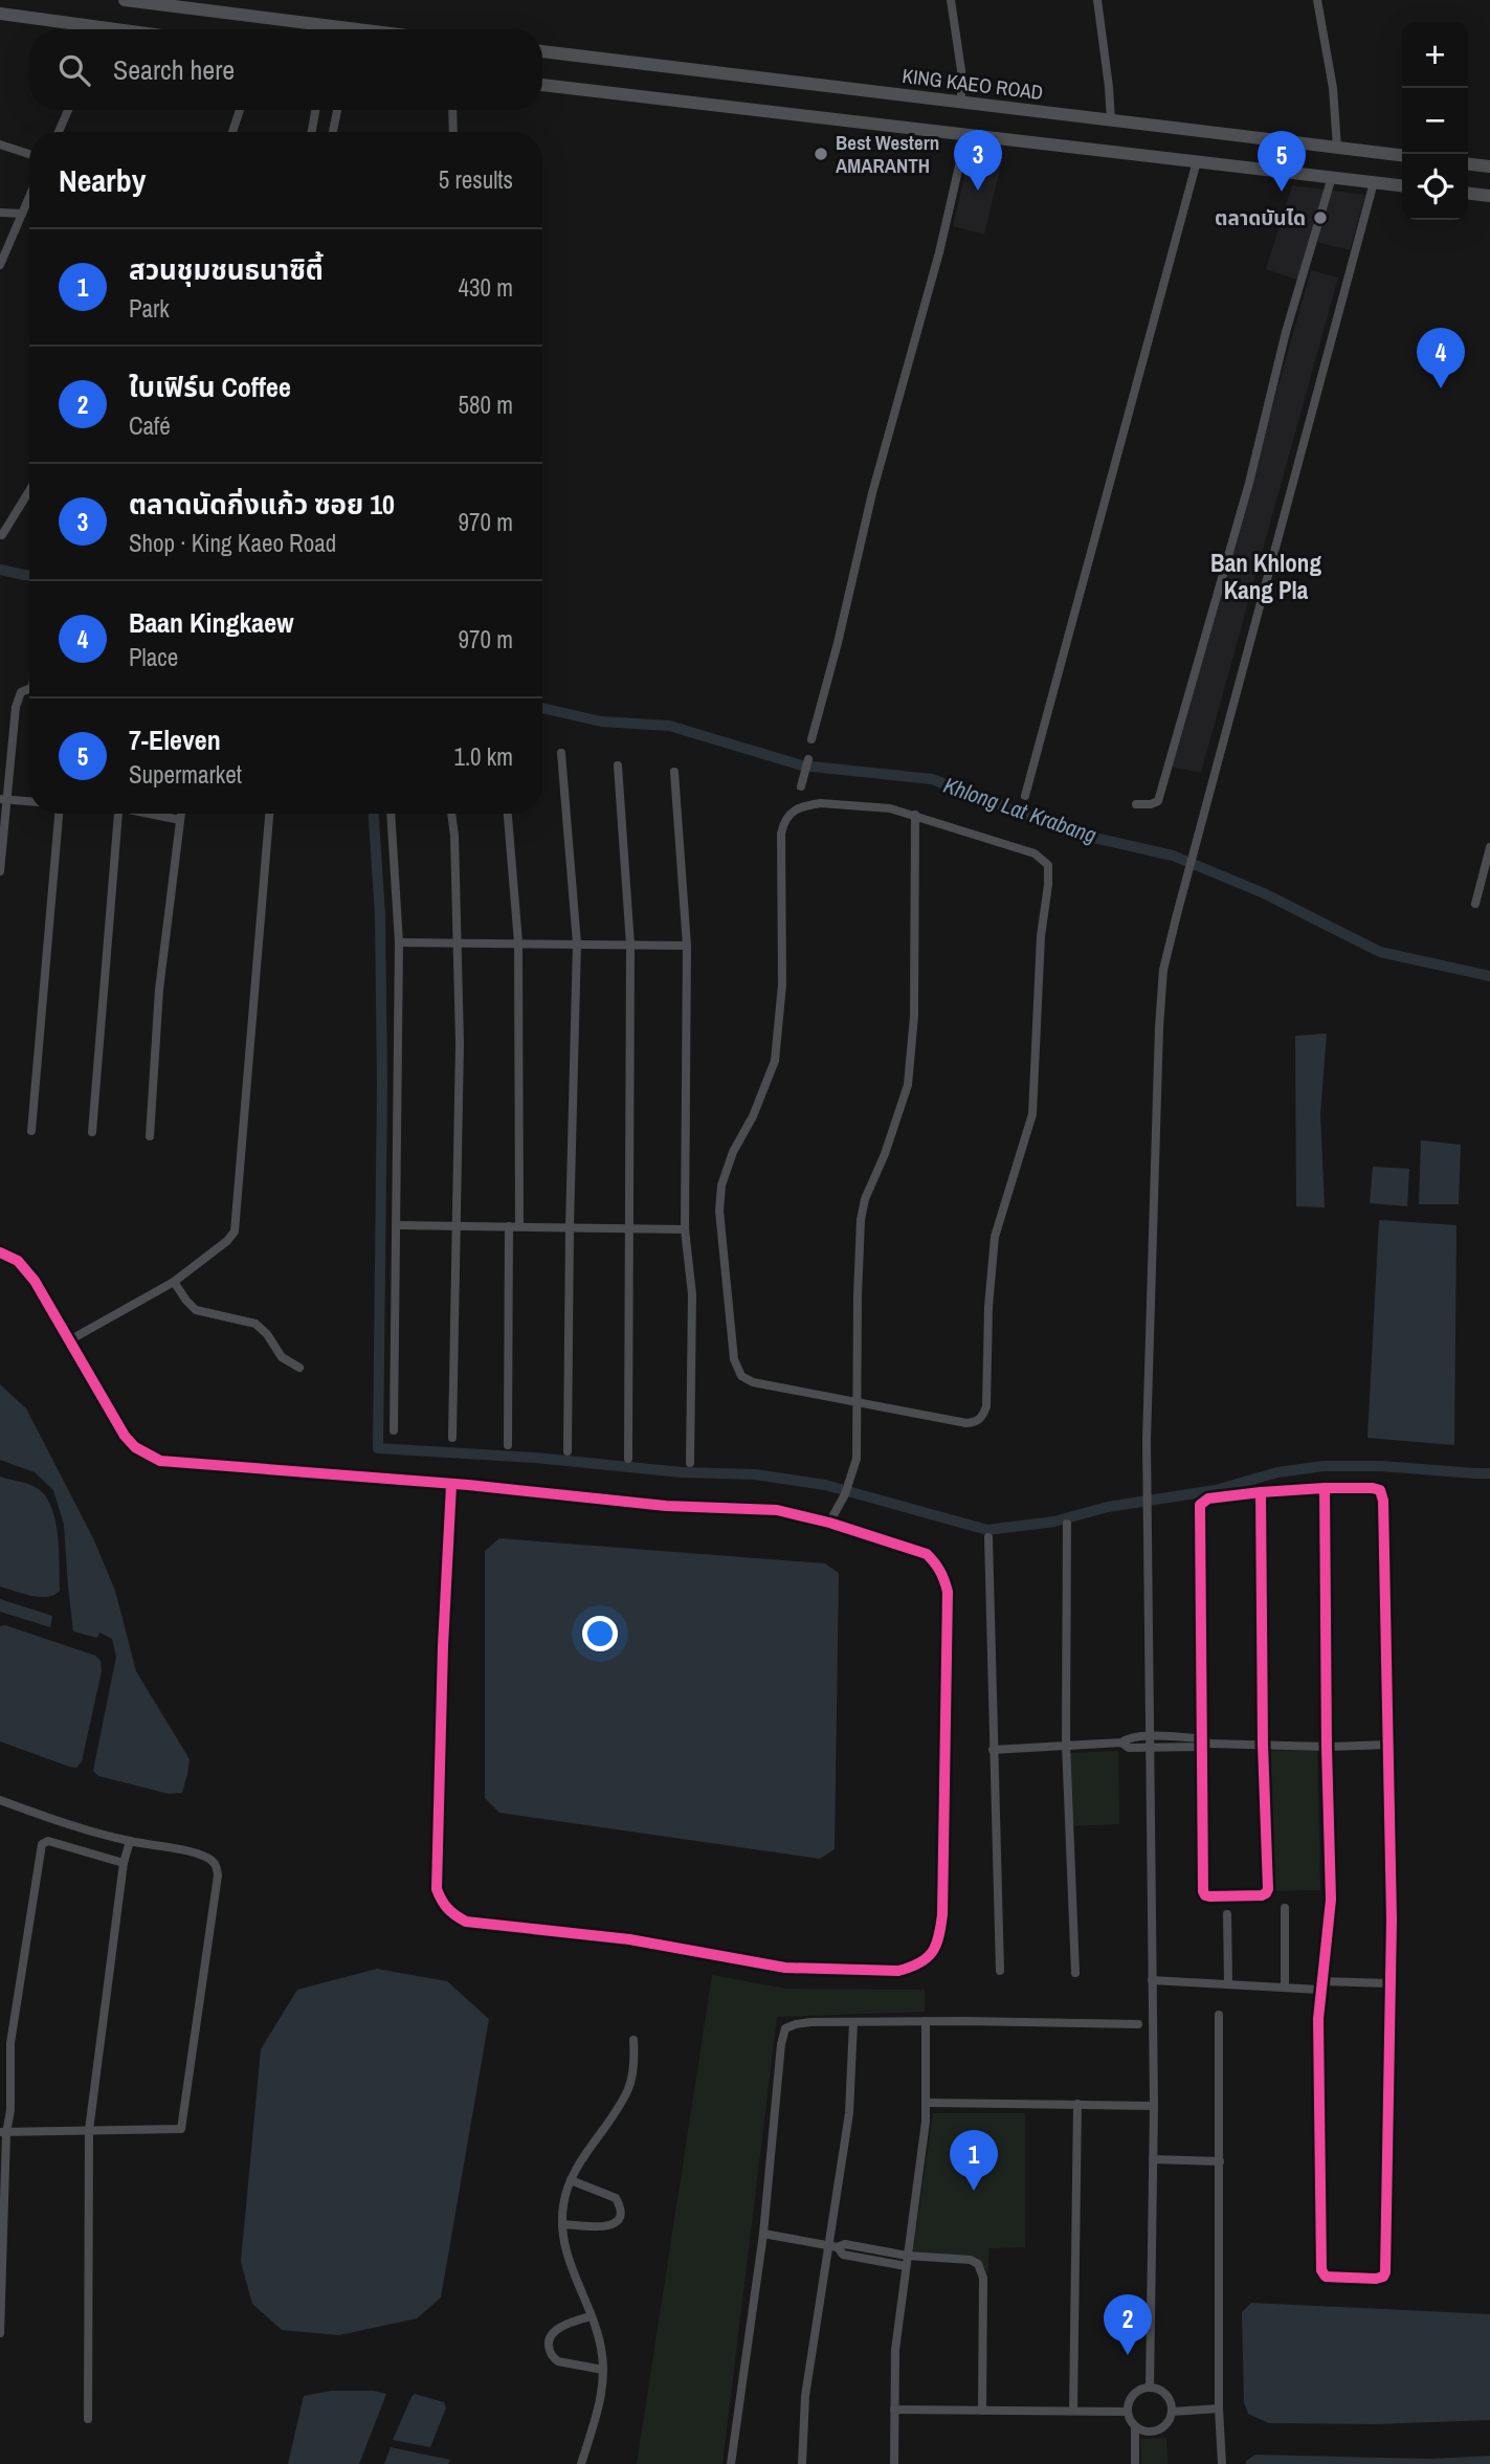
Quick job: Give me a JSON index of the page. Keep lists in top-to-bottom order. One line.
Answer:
{"streets":{"main road":["KING KAEO ROAD"]},"districts":["Ban Khlong Kang Pla"],"water":["Khlong Lat Krabang"],"places":["Best Western AMARANTH","ตลาดบันได"],"page":{"map_buttons":["+","−"],"search":"Search here","pins":["3","5","4","1","2"],"heading":["Nearby","5 results"],"list":[{"mark":"1","name":"สวนชุมชนธนาซิตี้","note":"Park","value":"430 m"},{"mark":"2","name":"ใบเฟิร์น Coffee","note":"Café","value":"580 m"},{"mark":"3","name":"ตลาดนัดกิ่งแก้ว ซอย 10","note":"Shop · King Kaeo Road","value":"970 m"},{"mark":"4","name":"Baan Kingkaew","note":"Place","value":"970 m"},{"mark":"5","name":"7-Eleven","note":"Supermarket","value":"1.0 km"}]}}
